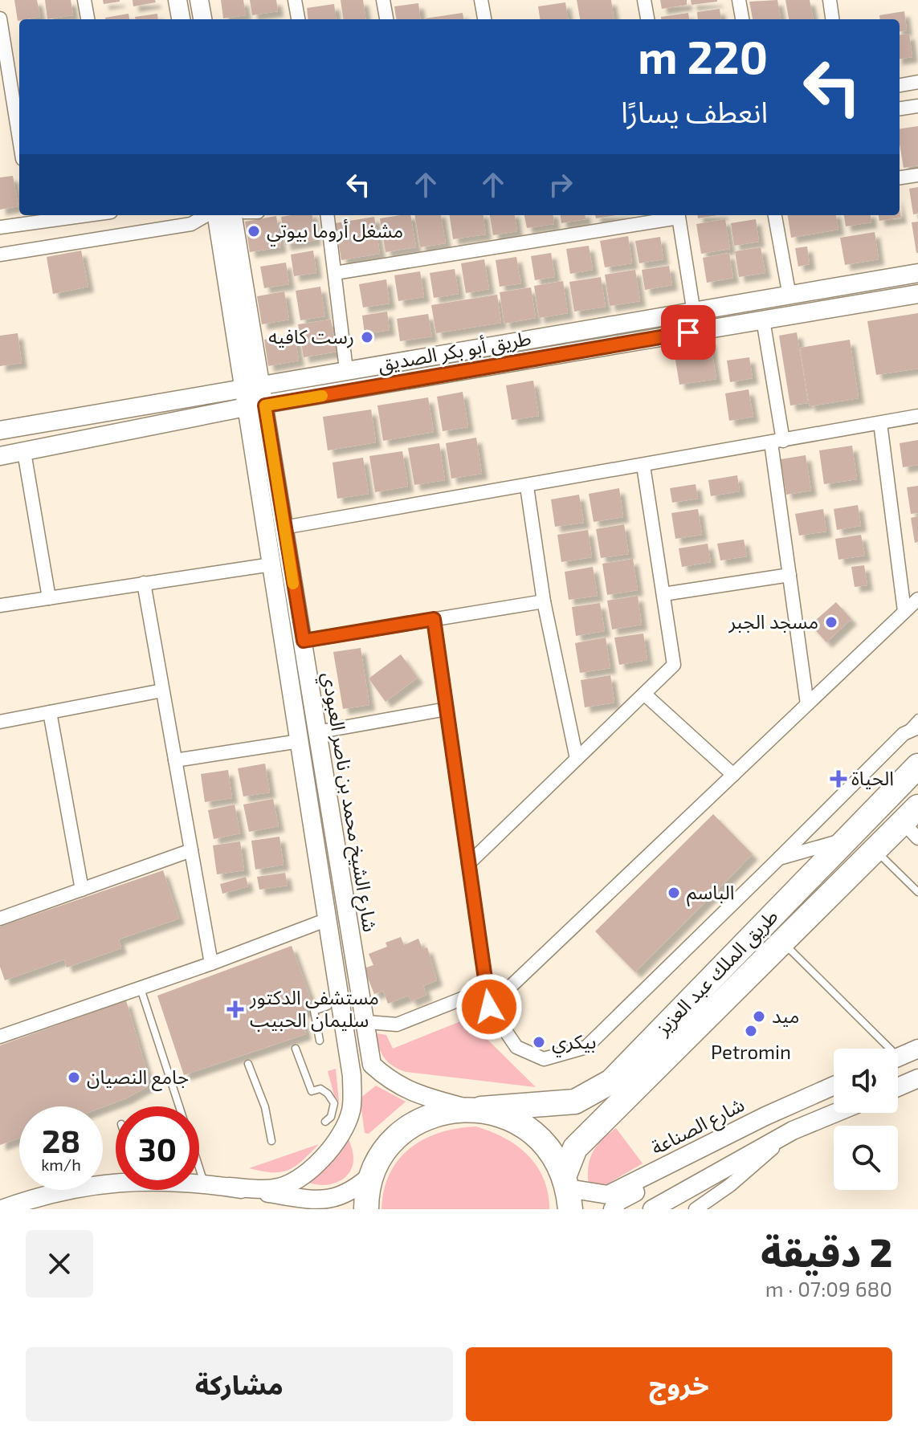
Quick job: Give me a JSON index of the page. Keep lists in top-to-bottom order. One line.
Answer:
{"streets":{"highway":["طريق الملك عبد العزيز"],"street":["طريق أبو بكر الصديق","شارع الشيخ محمد بن ناصر العبودي","شارع الصناعة"]},"crossings":[["طريق أبو بكر الصديق","شارع الشيخ محمد بن ناصر العبودي"],["شارع الشيخ محمد بن ناصر العبودي","طريق الملك عبد العزيز"],["طريق الملك عبد العزيز","شارع الصناعة"]],"places":{"other":["مشغل أروما بيوتي","رست كافيه","مسجد الجبر","الباسم","ميد","Petromin","بيكري","جامع النصيان"],"health":["الحياة","مستشفى الدكتور سليمان الحبيب"]},"page":{"turn":["220 m","انعطف يسارًا"],"speed":"28 km/h","limit":"30","heading":["2 دقيقة","680 m · 07:09"],"buttons":["خروج","مشاركة"]}}
